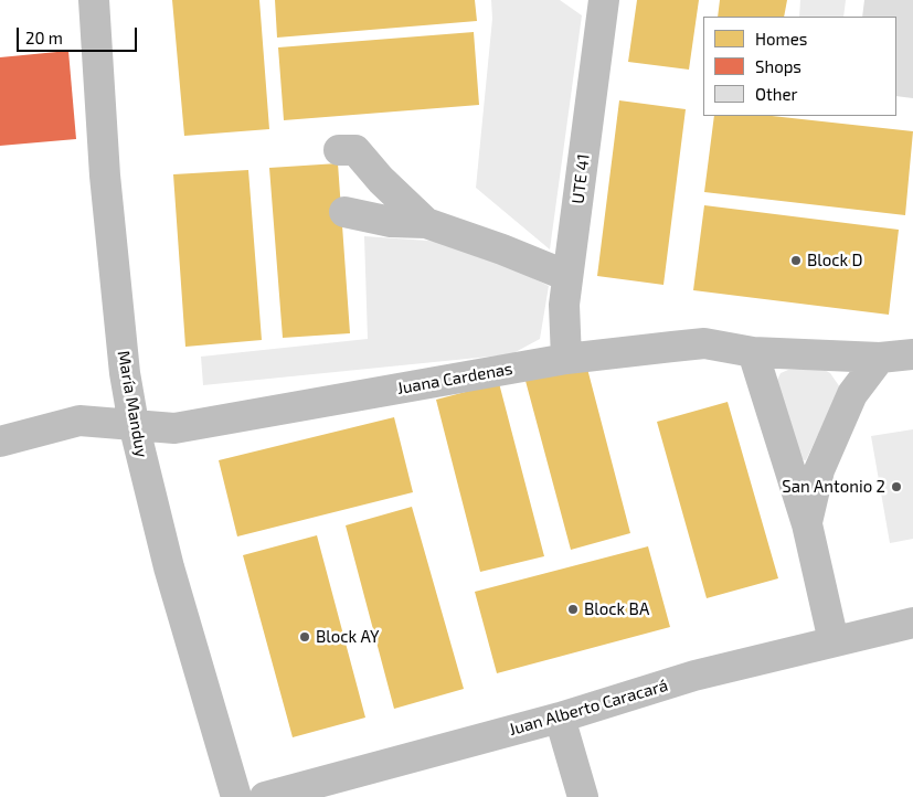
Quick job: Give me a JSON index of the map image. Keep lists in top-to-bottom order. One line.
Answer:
{"streets":{"street":["UTE 41","Juana Cardenas","María Manduy","Juan Alberto Caracará"]},"crossings":[["UTE 41","Juana Cardenas"],["Juana Cardenas","María Manduy"]],"places":["Block D","San Antonio 2","Block BA","Block AY"],"legend":["Homes","Shops","Other"],"scale_bar":"20 m"}
